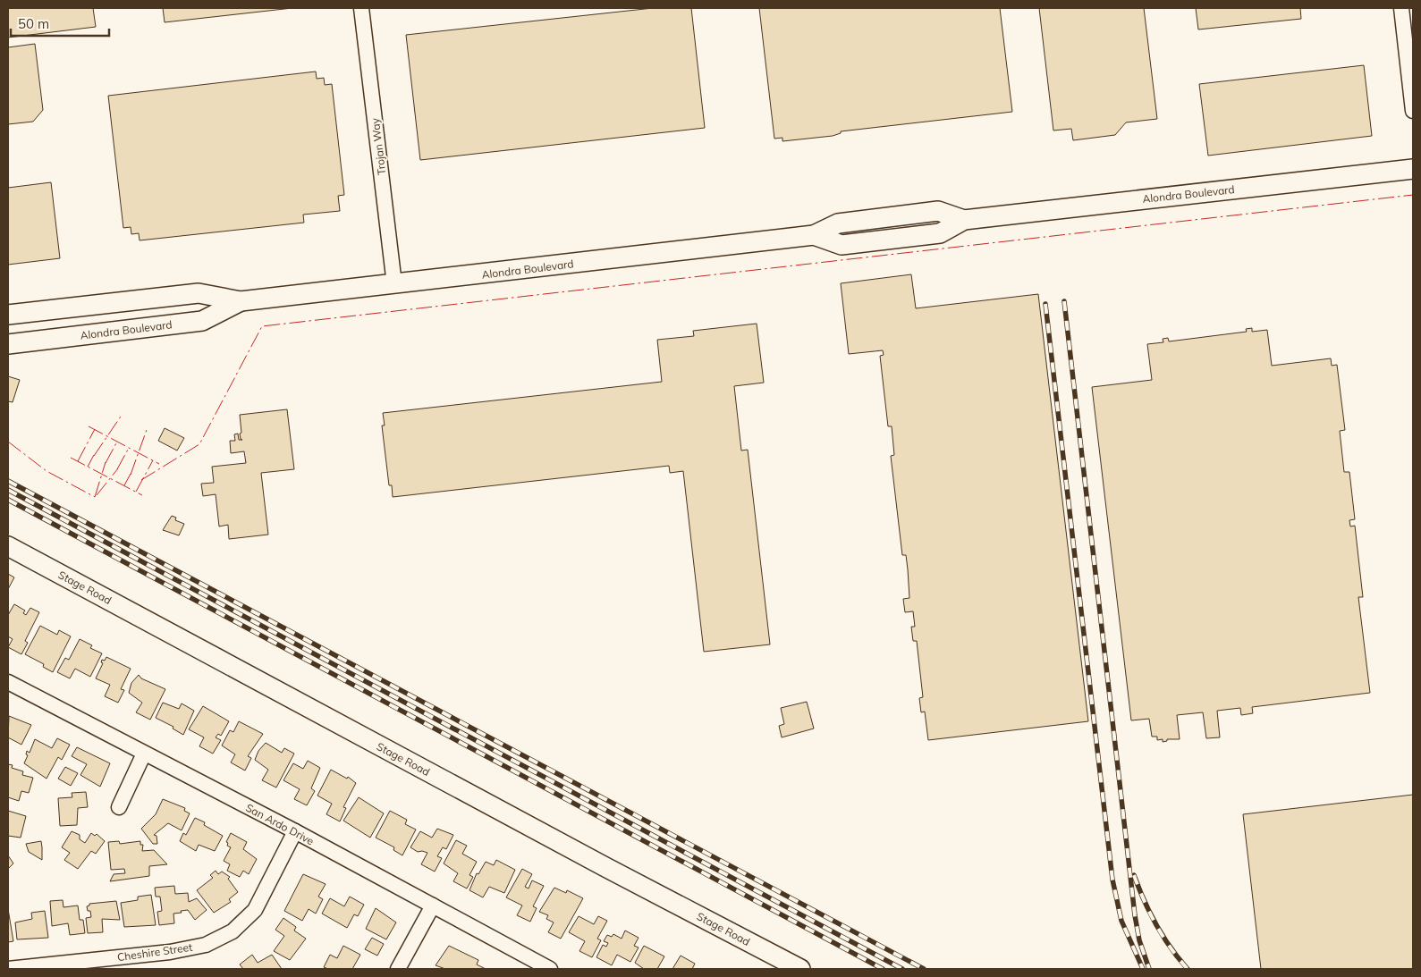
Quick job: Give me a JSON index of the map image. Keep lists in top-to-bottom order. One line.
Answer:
{"streets":{"main road":["Alondra Boulevard","Stage Road"],"street":["Trojan Way","San Ardo Drive","Cheshire Street"]},"crossings":[["Trojan Way","Alondra Boulevard"],["San Ardo Drive","Cheshire Street"]],"scale_bar":"50 m"}
